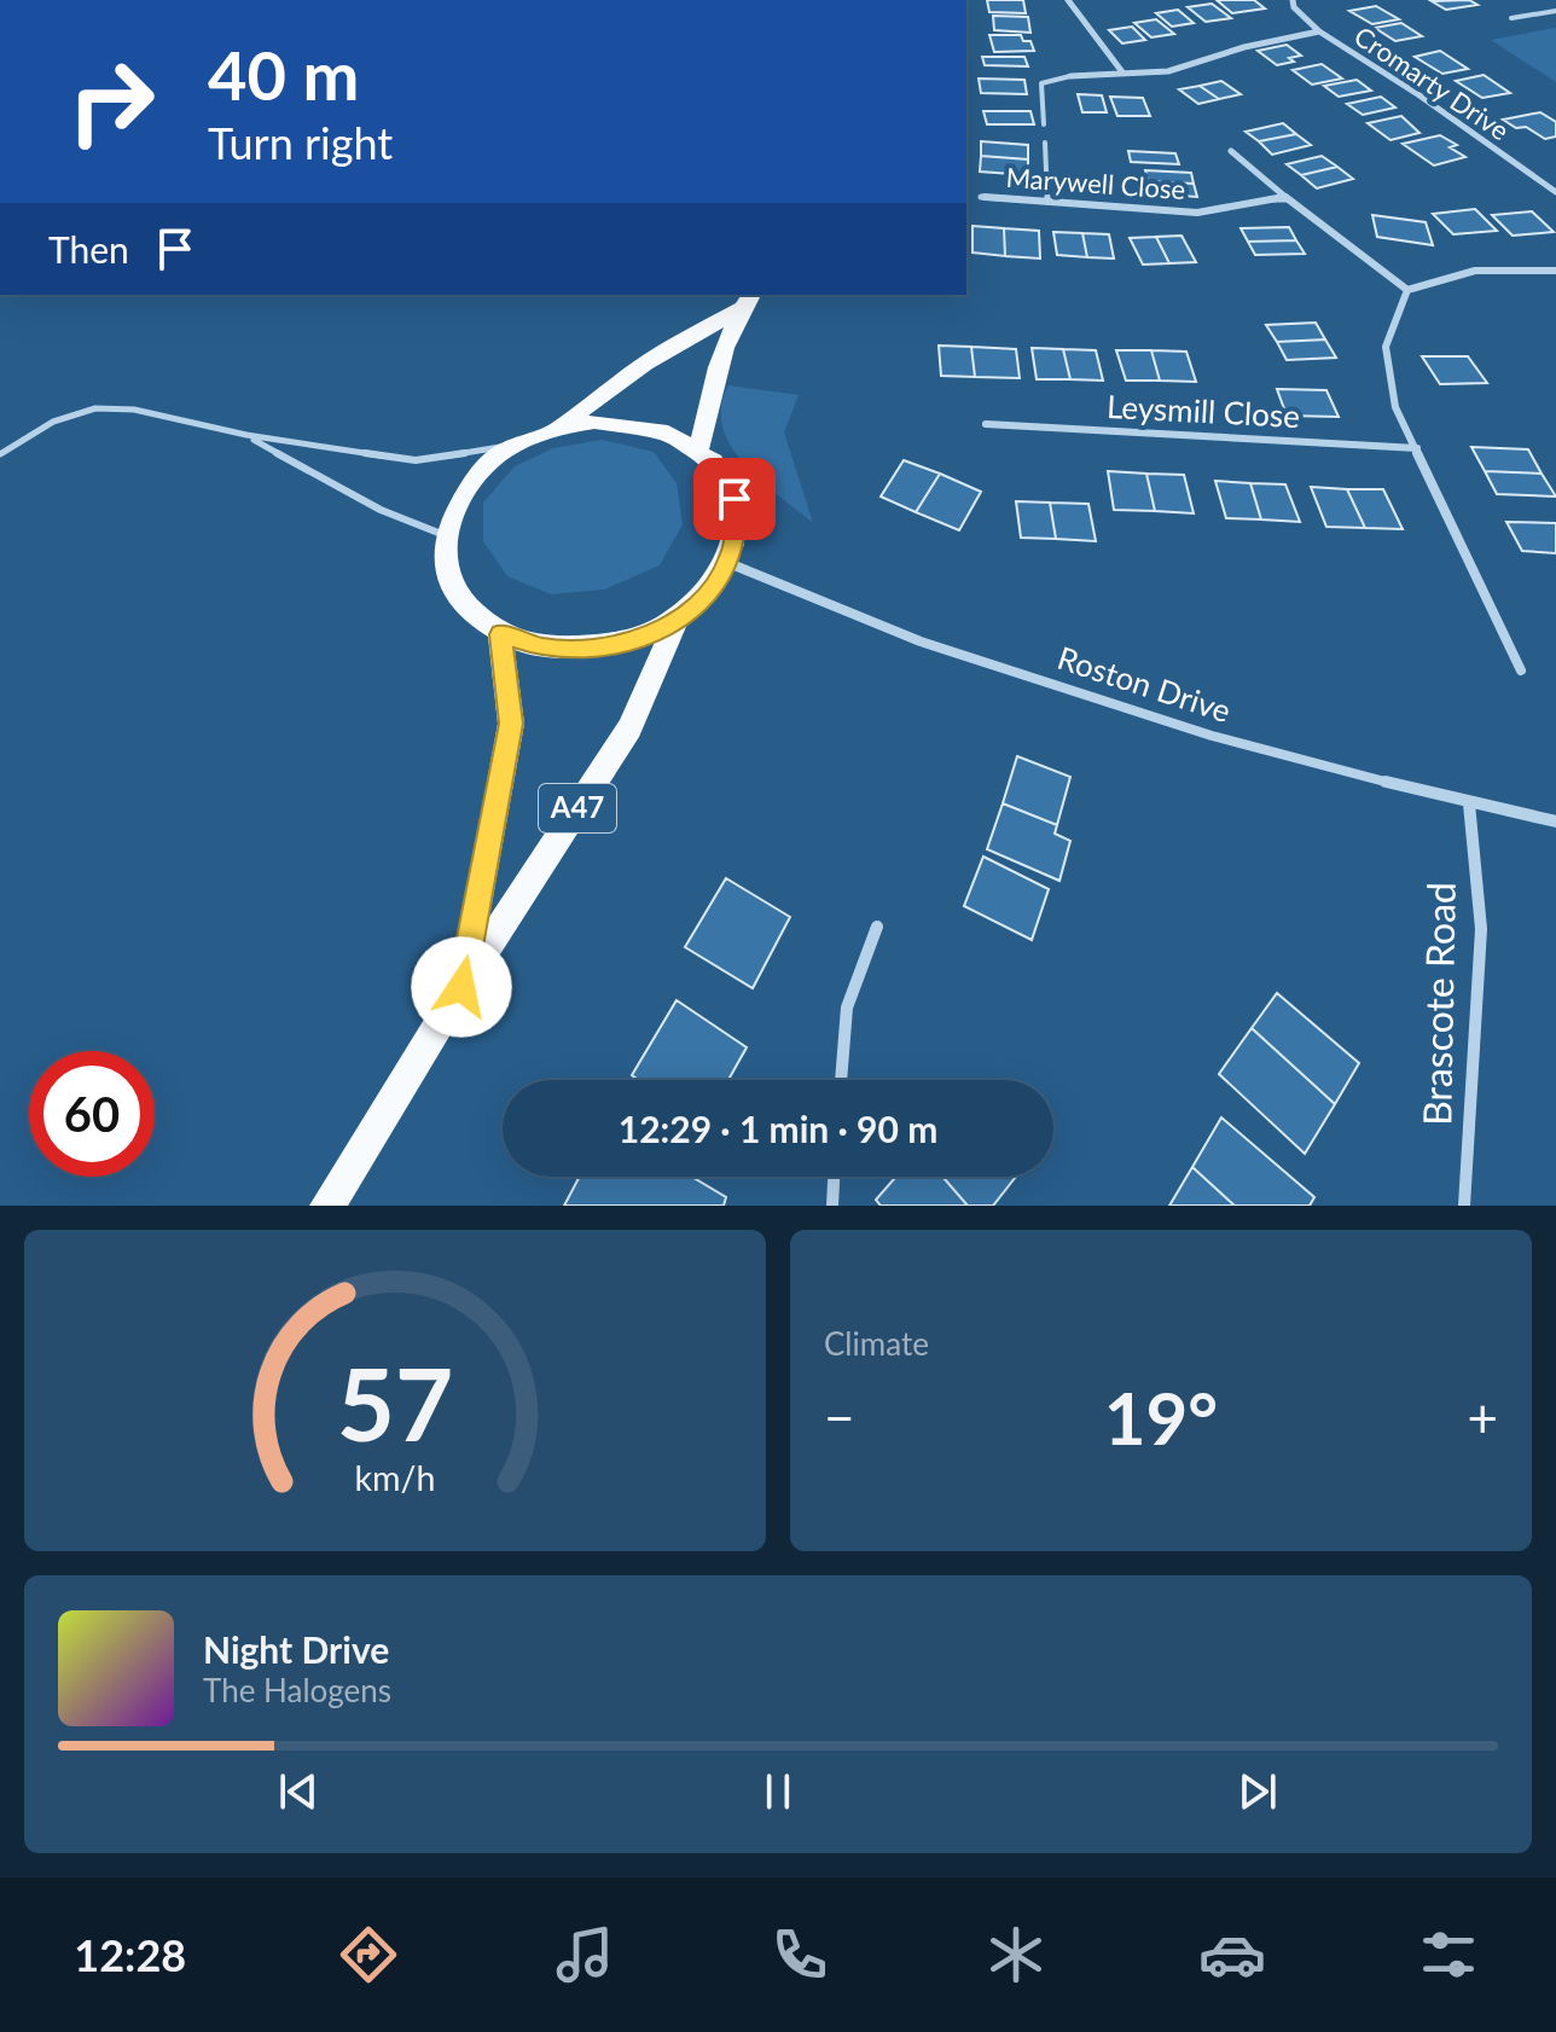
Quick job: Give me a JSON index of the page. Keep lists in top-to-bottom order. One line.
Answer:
{"streets":{"main road":["A47"],"street":["Cromarty Drive","Marywell Close","Leysmill Close","Roston Drive","Brascote Road"]},"crossings":[["Roston Drive","A47"],["Roston Drive","Brascote Road"]],"page":{"turn":["40 m","Turn right"],"then":"Then","limit":"60","trip":"12:29 · 1 min · 90 m","tile":"Climate","heat":["−","19°","+"],"song":["Night Drive","The Halogens"],"tabs":"12:28","gauge":["57","km/h"]}}
